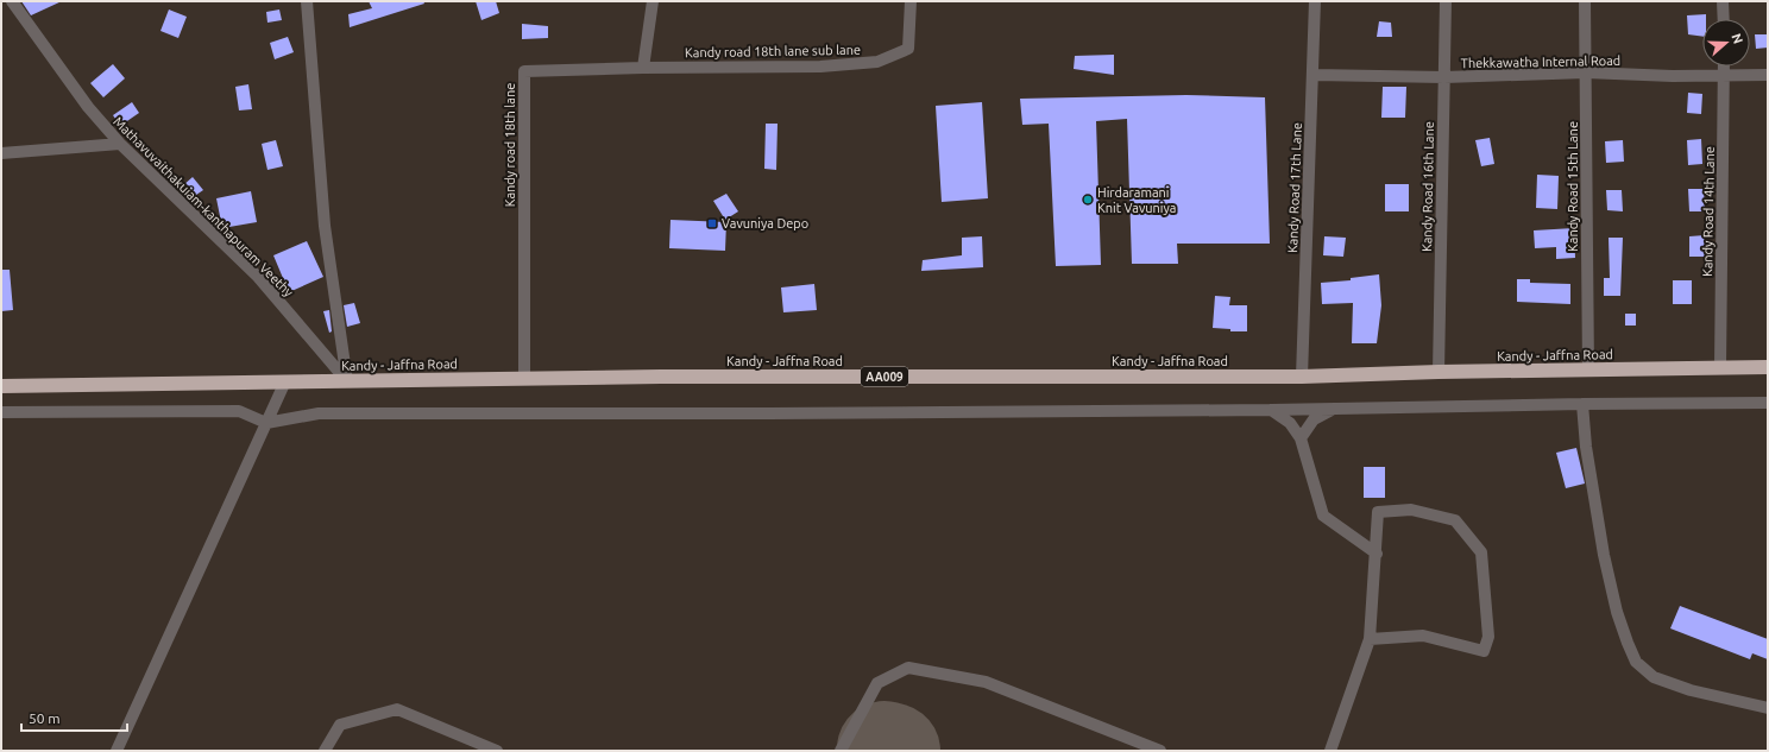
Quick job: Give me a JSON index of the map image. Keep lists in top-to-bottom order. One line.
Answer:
{"streets":{"highway":["Kandy - Jaffna Road","AA009"],"street":["Kandy road 18th lane sub lane","Thekkawatha Internal Road","Kandy road 18th lane","Kandy Road 16th Lane","Kandy Road 15th Lane","Kandy Road 17th Lane","Mathavuvaithakuiam-kanthapuram Veethy","Kandy Road 14th Lane"]},"crossings":[["Kandy road 18th lane sub lane","Kandy road 18th lane"],["Thekkawatha Internal Road","Kandy Road 16th Lane"],["Thekkawatha Internal Road","Kandy Road 15th Lane"],["Thekkawatha Internal Road","Kandy Road 17th Lane"],["Thekkawatha Internal Road","Kandy Road 14th Lane"],["Kandy road 18th lane","Kandy - Jaffna Road"],["Kandy Road 16th Lane","Kandy - Jaffna Road"],["Kandy Road 15th Lane","Kandy - Jaffna Road"],["Kandy Road 17th Lane","Kandy - Jaffna Road"],["Mathavuvaithakuiam-kanthapuram Veethy","Kandy - Jaffna Road"],["Kandy Road 14th Lane","Kandy - Jaffna Road"]],"places":{"other":["Hirdaramani Knit Vavuniya"],"transit":["Vavuniya Depo"]},"scale_bar":"50 m","north":"right"}
